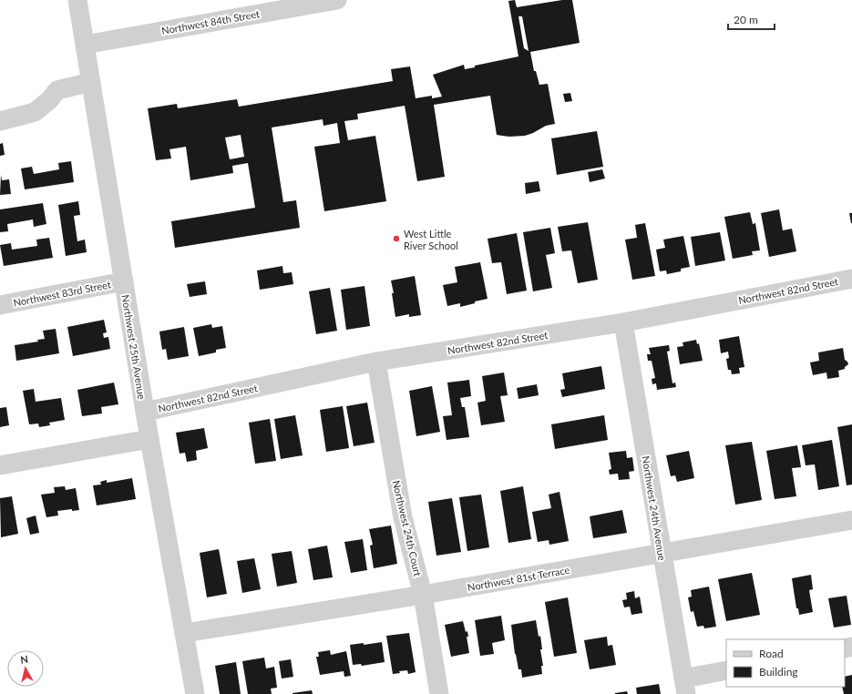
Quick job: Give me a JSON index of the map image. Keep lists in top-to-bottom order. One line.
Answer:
{"streets":{"street":["Northwest 84th Street","Northwest 82nd Street","Northwest 83rd Street","Northwest 25th Avenue","Northwest 24th Avenue","Northwest 24th Court","Northwest 81st Terrace"]},"crossings":[["Northwest 84th Street","Northwest 25th Avenue"],["Northwest 82nd Street","Northwest 25th Avenue"],["Northwest 82nd Street","Northwest 24th Avenue"],["Northwest 82nd Street","Northwest 24th Court"],["Northwest 83rd Street","Northwest 25th Avenue"],["Northwest 25th Avenue","Northwest 81st Terrace"],["Northwest 24th Avenue","Northwest 81st Terrace"],["Northwest 24th Court","Northwest 81st Terrace"]],"places":["West Little River School"],"legend":["Road","Building"],"scale_bar":"20 m","north":"top"}
